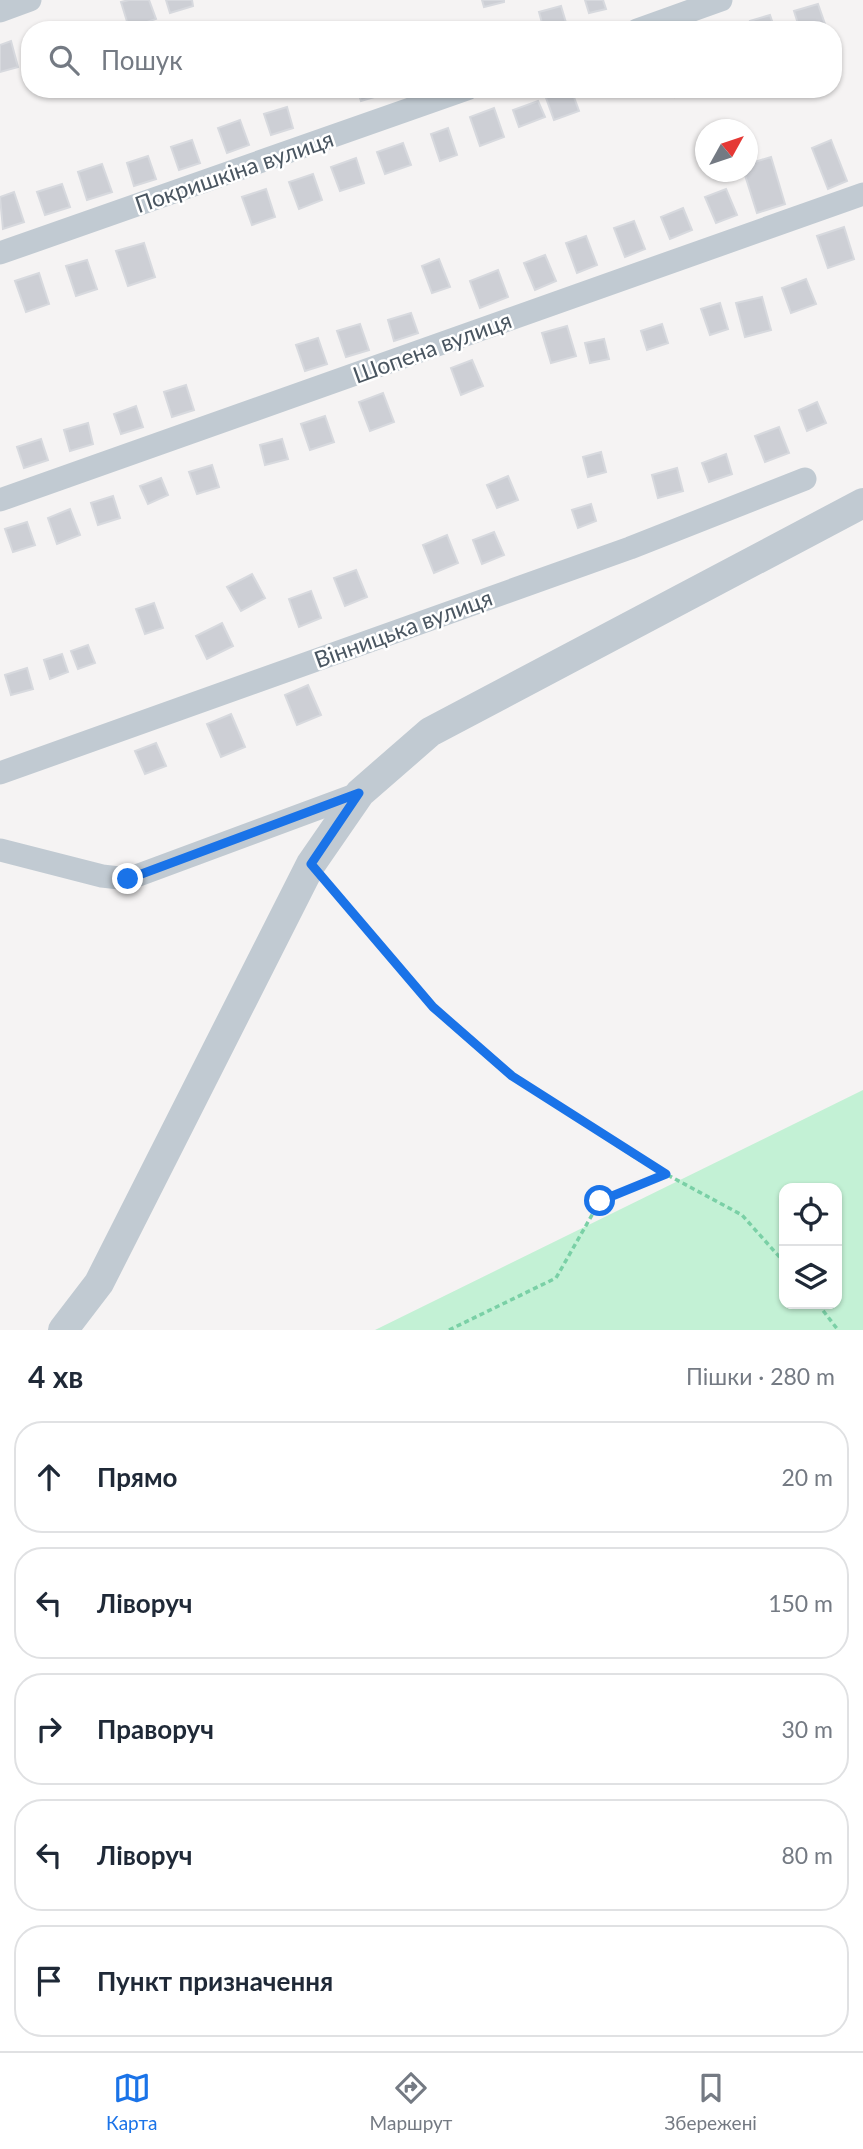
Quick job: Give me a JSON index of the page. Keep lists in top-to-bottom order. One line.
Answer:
{"streets":{"street":["Покришкіна вулиця","Шопена вулиця","Вінницька вулиця"]},"north":"top right","page":{"search":"Пошук","heading":["4 хв","Пішки · 280 m"],"list":[["Прямо","20 m"],["Ліворуч","150 m"],["Праворуч","30 m"],["Ліворуч","80 m"],"Пункт призначення"],"nav":["Карта","Маршрут","Збережені"]}}
